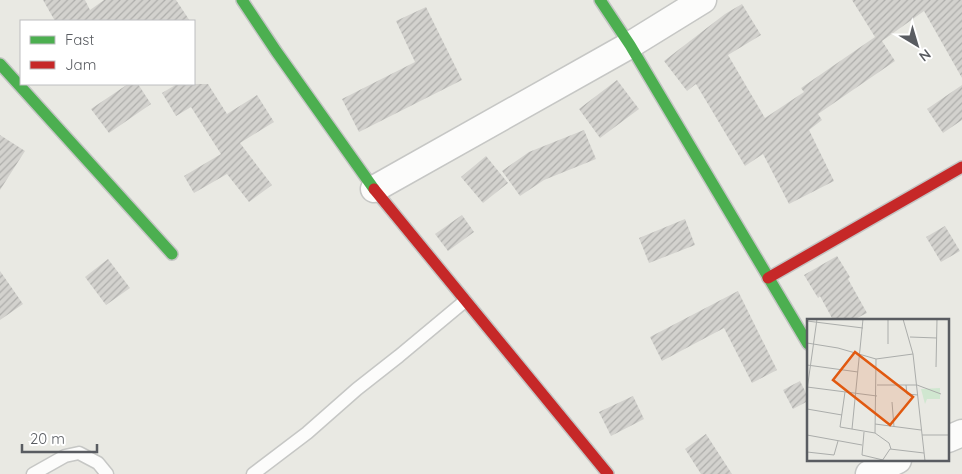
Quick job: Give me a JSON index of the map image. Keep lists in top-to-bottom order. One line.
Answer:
{"legend":["Fast","Jam"],"scale_bar":"20 m","north":"bottom right"}
